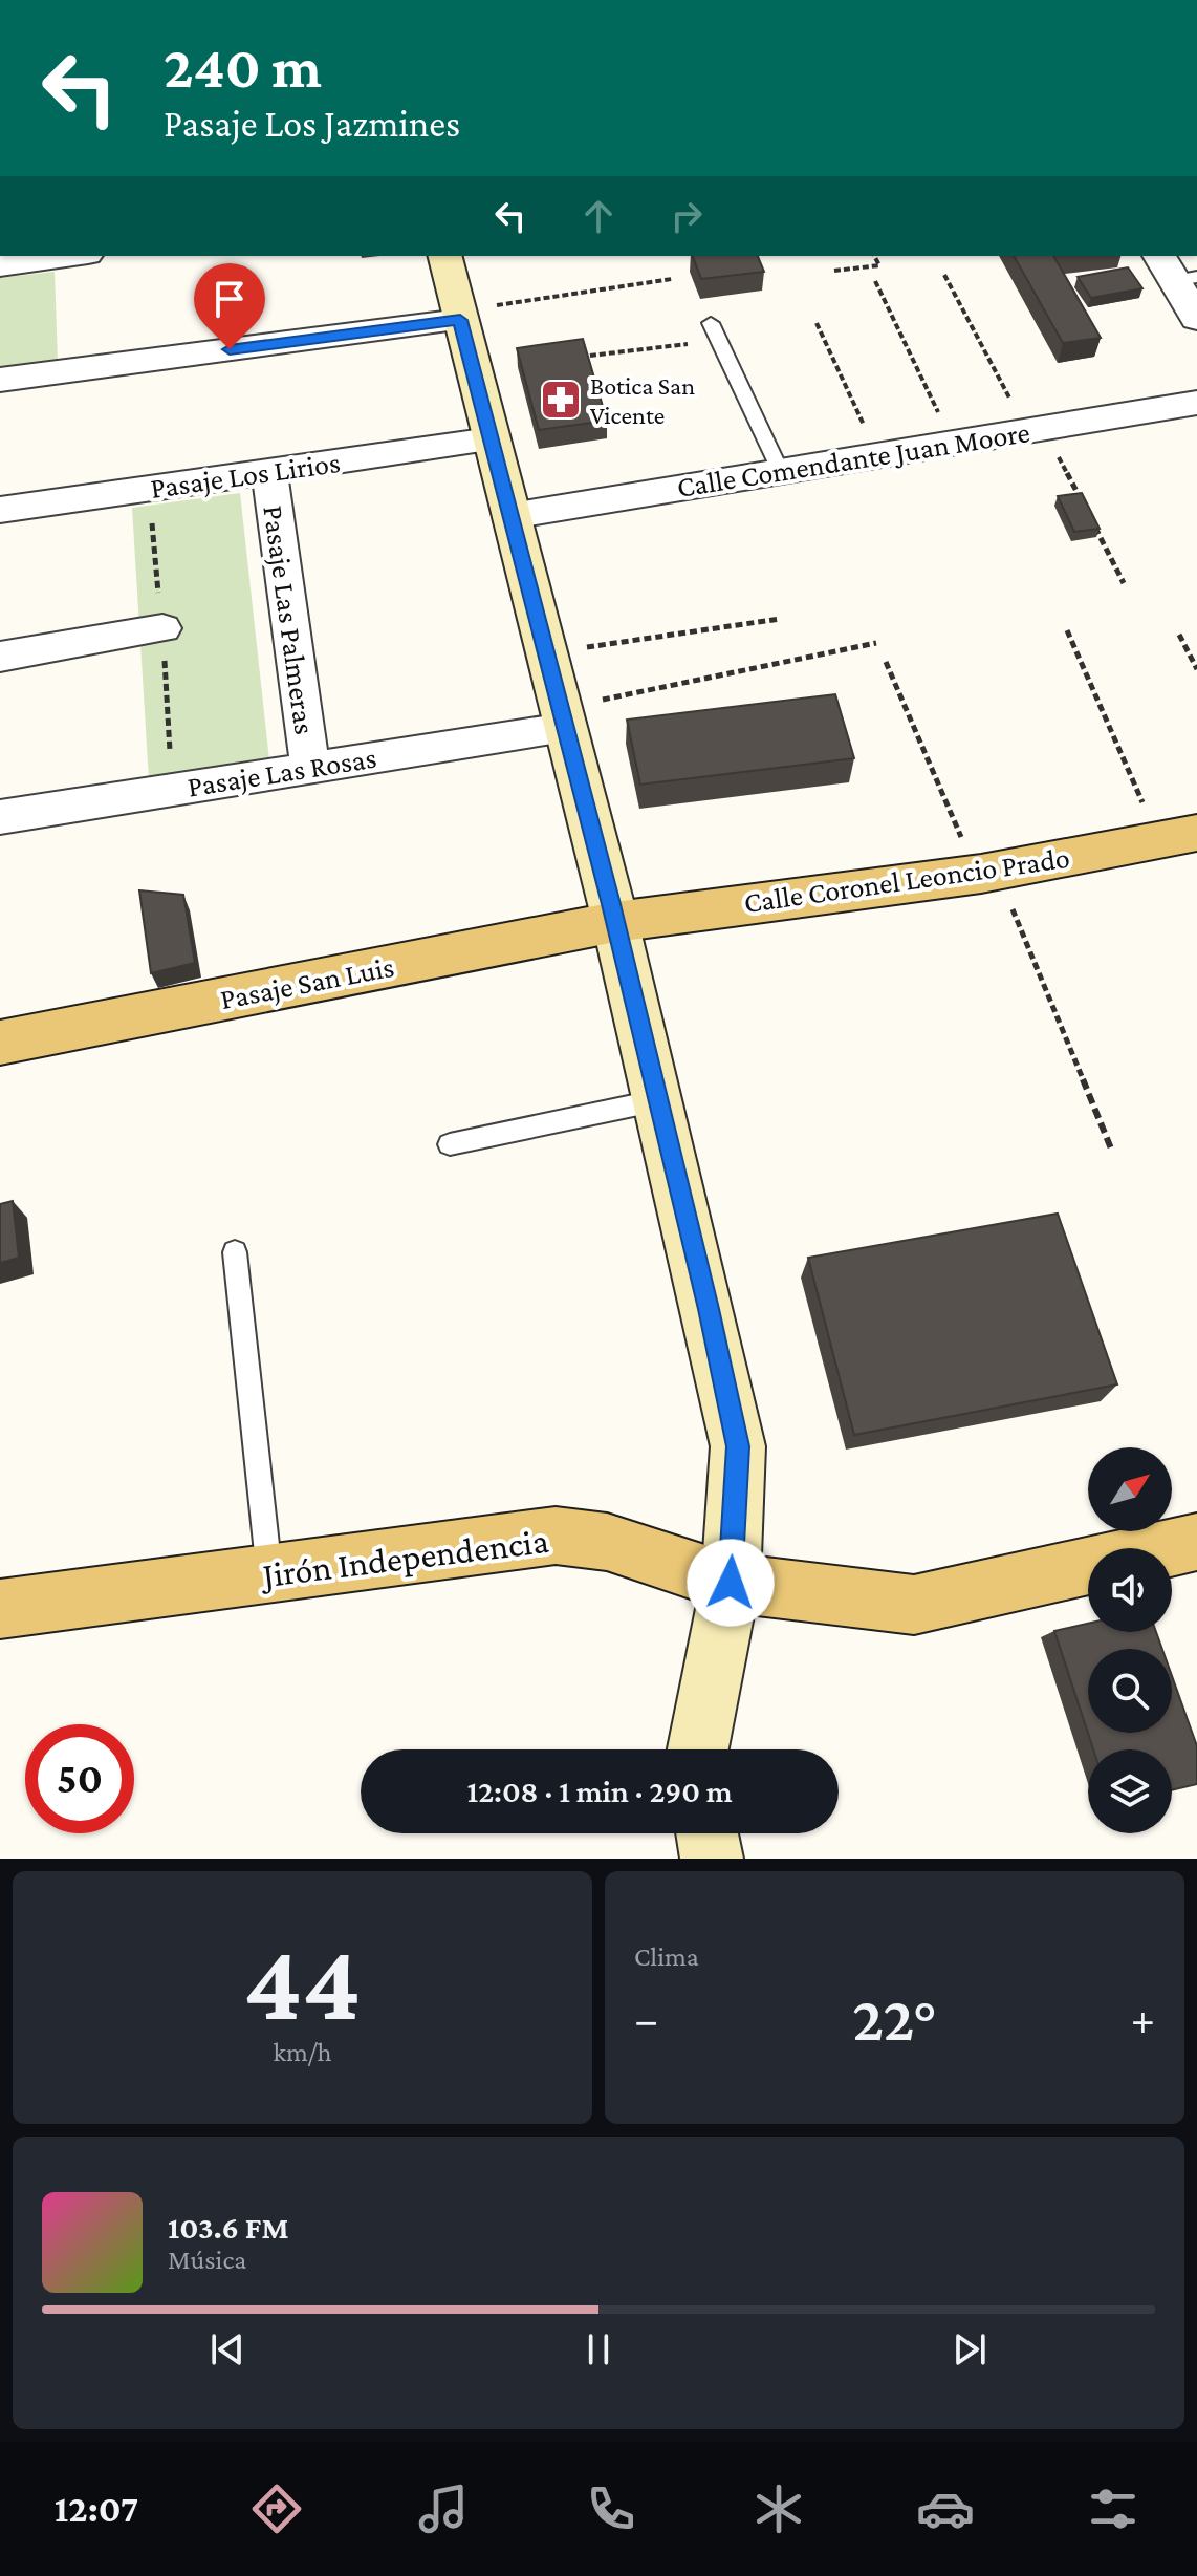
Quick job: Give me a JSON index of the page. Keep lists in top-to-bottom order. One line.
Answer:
{"streets":{"main road":["Calle Coronel Leoncio Prado","Pasaje San Luis","Jirón Independencia"],"street":["Calle Comendante Juan Moore","Pasaje Los Lirios","Pasaje Las Palmeras","Pasaje Las Rosas"]},"crossings":[["Pasaje Los Lirios","Pasaje Las Palmeras"],["Pasaje Las Palmeras","Pasaje Las Rosas"],["Calle Coronel Leoncio Prado","Pasaje San Luis"]],"places":{"pharmacy":["Botica San Vicente"]},"north":"top right","page":{"turn":["240 m","Pasaje Los Jazmines"],"limit":"50","trip":"12:08 · 1 min · 290 m","tile":[["44","km/h"],"Clima"],"heat":["−","22°","+"],"song":["103.6 FM","Música"],"tabs":"12:07"}}
